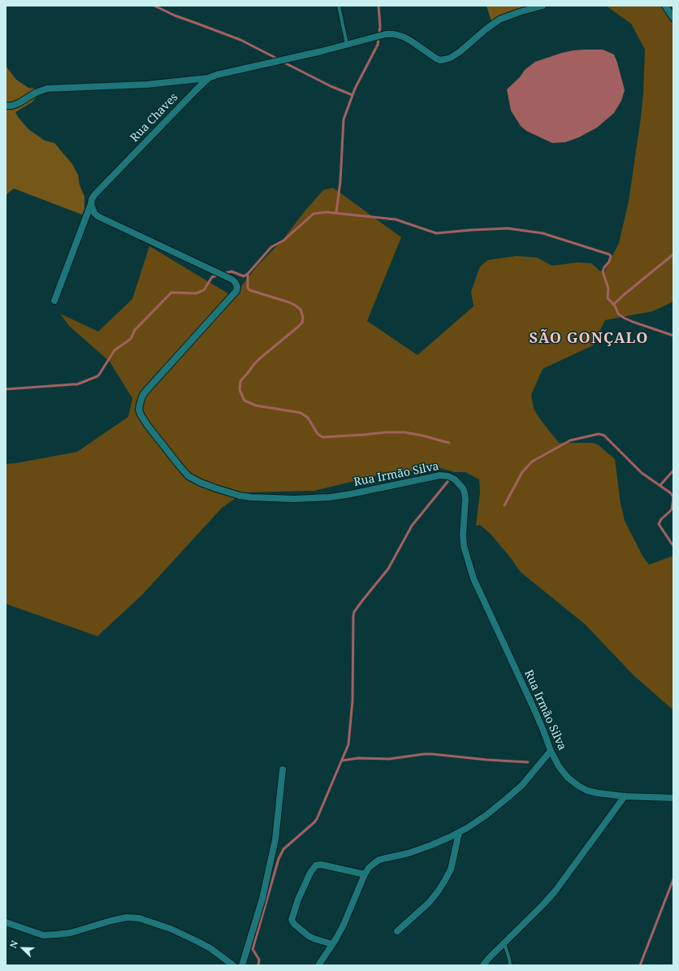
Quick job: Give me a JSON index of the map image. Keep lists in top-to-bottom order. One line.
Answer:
{"streets":{"street":["Rua Chaves","Rua Irmão Silva"]},"crossings":[["Rua Chaves","Rua Irmão Silva"]],"districts":["SÃO GONÇALO"],"north":"top left"}
